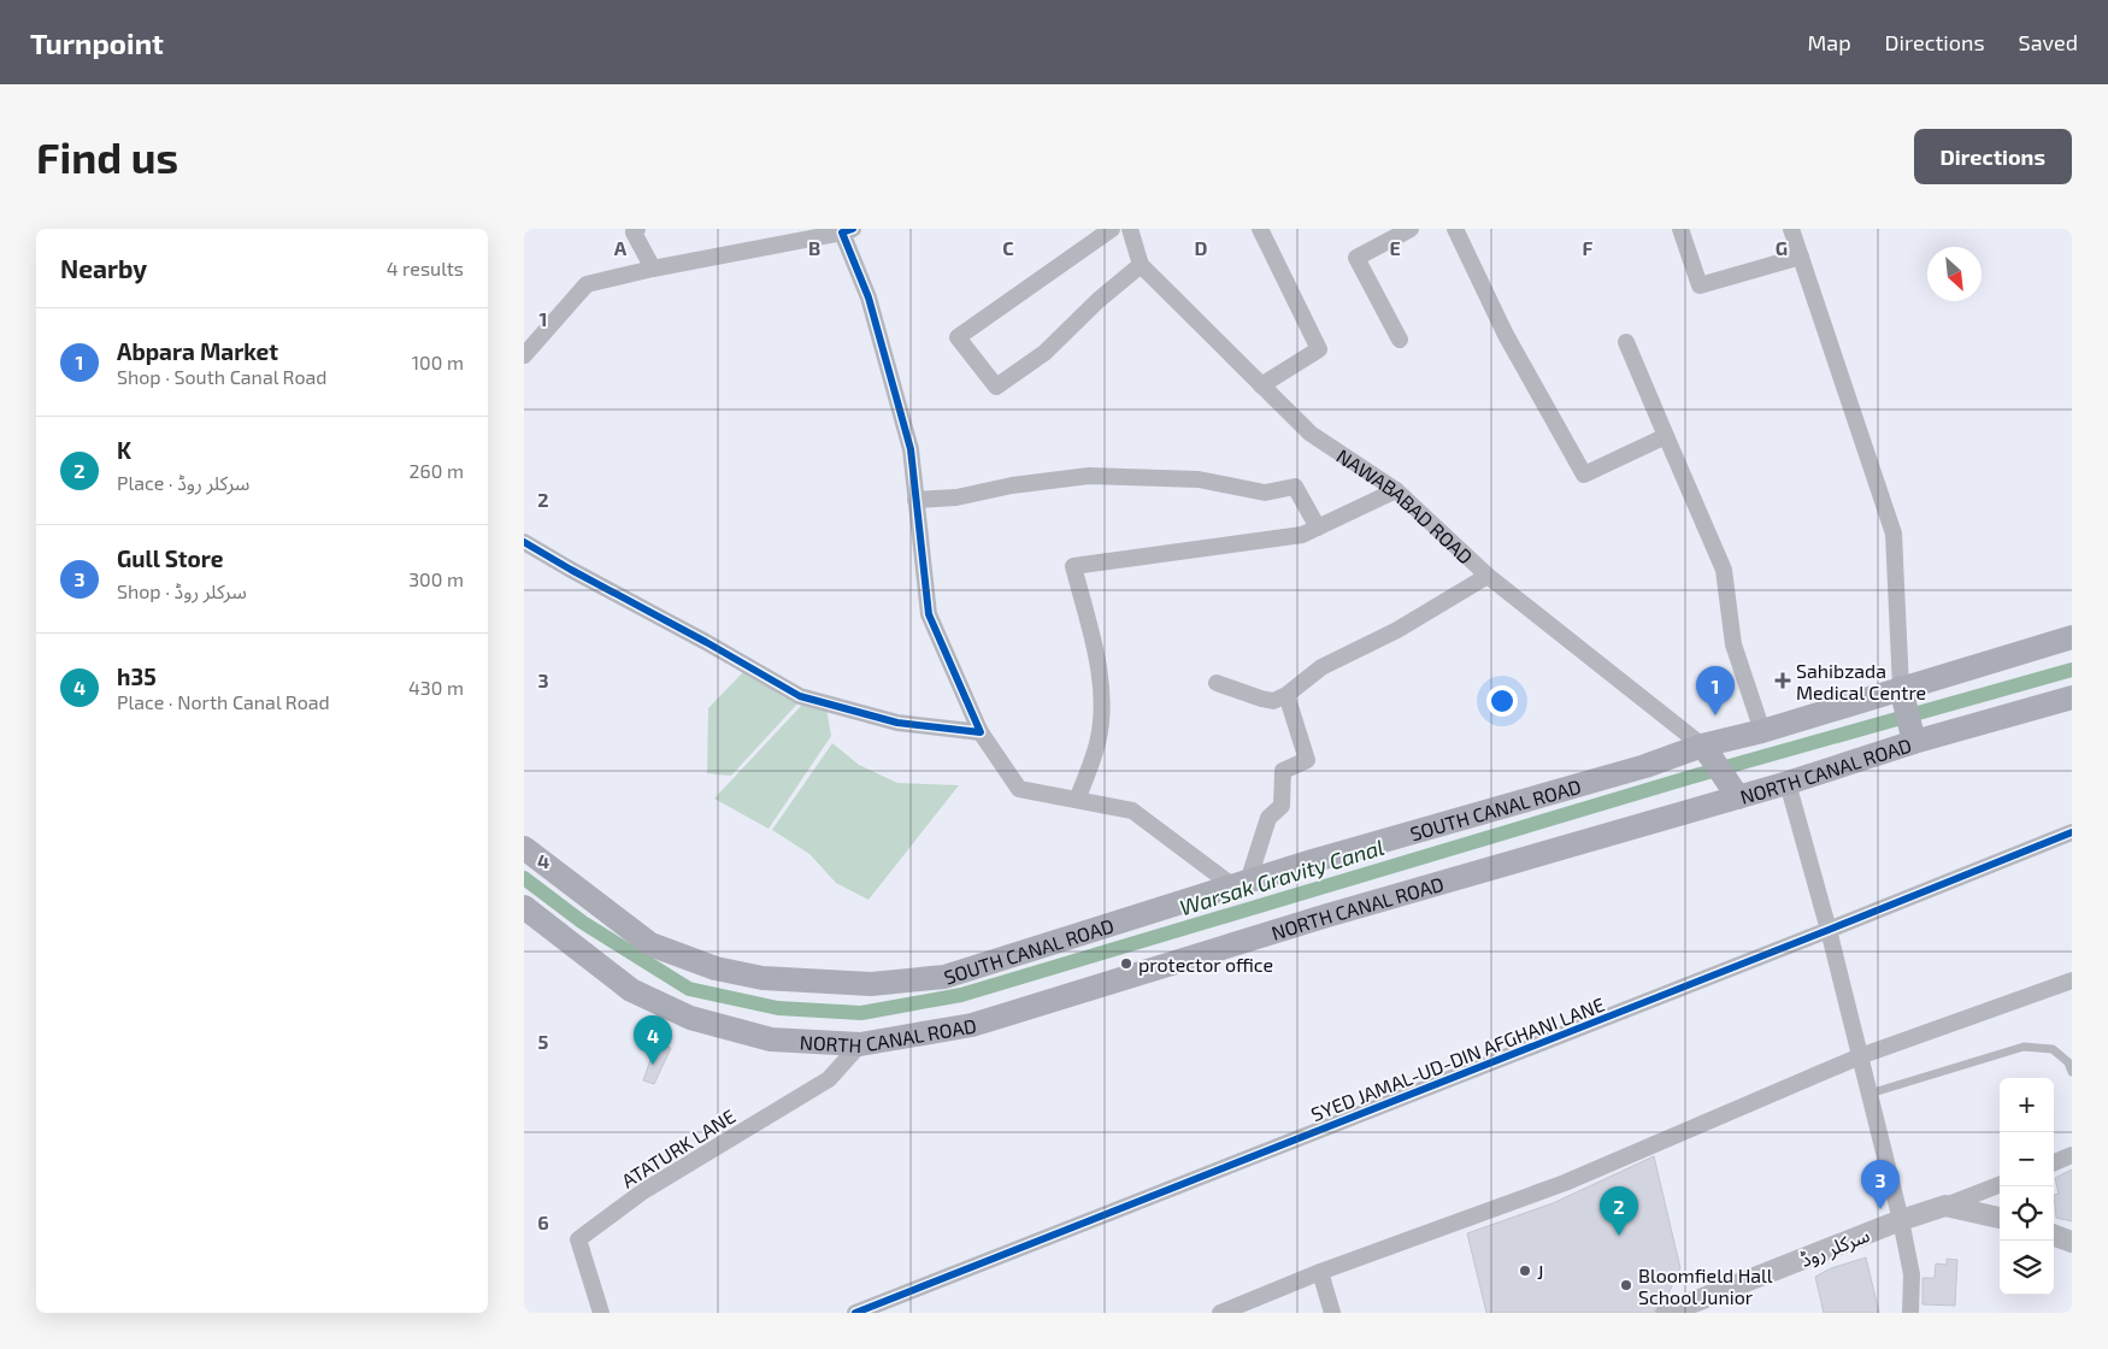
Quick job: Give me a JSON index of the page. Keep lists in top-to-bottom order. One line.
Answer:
{"streets":{"main road":["NORTH CANAL ROAD","SOUTH CANAL ROAD"],"street":["NAWABABAD ROAD","SYED JAMAL-UD-DIN AFGHANI LANE","ATATURK LANE","سرکلر روڈ"]},"crossings":[["NAWABABAD ROAD","SOUTH CANAL ROAD"],["NORTH CANAL ROAD","ATATURK LANE"]],"water":["Warsak Gravity Canal"],"places":{"health":["Sahibzada Medical Centre"],"other":["protector office","J","Bloomfield Hall School Junior"]},"north":"bottom right","page":{"header":"Turnpoint","nav":["Map","Directions","Saved"],"buttons":"Directions","title":"Find us","heading":["Nearby","4 results"],"list":[{"mark":"1","name":"Abpara Market","note":"Shop · South Canal Road","value":"100 m"},{"mark":"2","name":"K","note":"Place · سرکلر روڈ","value":"260 m"},{"mark":"3","name":"Gull Store","note":"Shop · سرکلر روڈ","value":"300 m"},{"mark":"4","name":"h35","note":"Place · North Canal Road","value":"430 m"}],"pins":["1","4","3","2"],"map_buttons":["+","−"]},"grid":{"columns":["A","B","C","D","E","F","G"],"rows":["1","2","3","4","5","6"]}}
